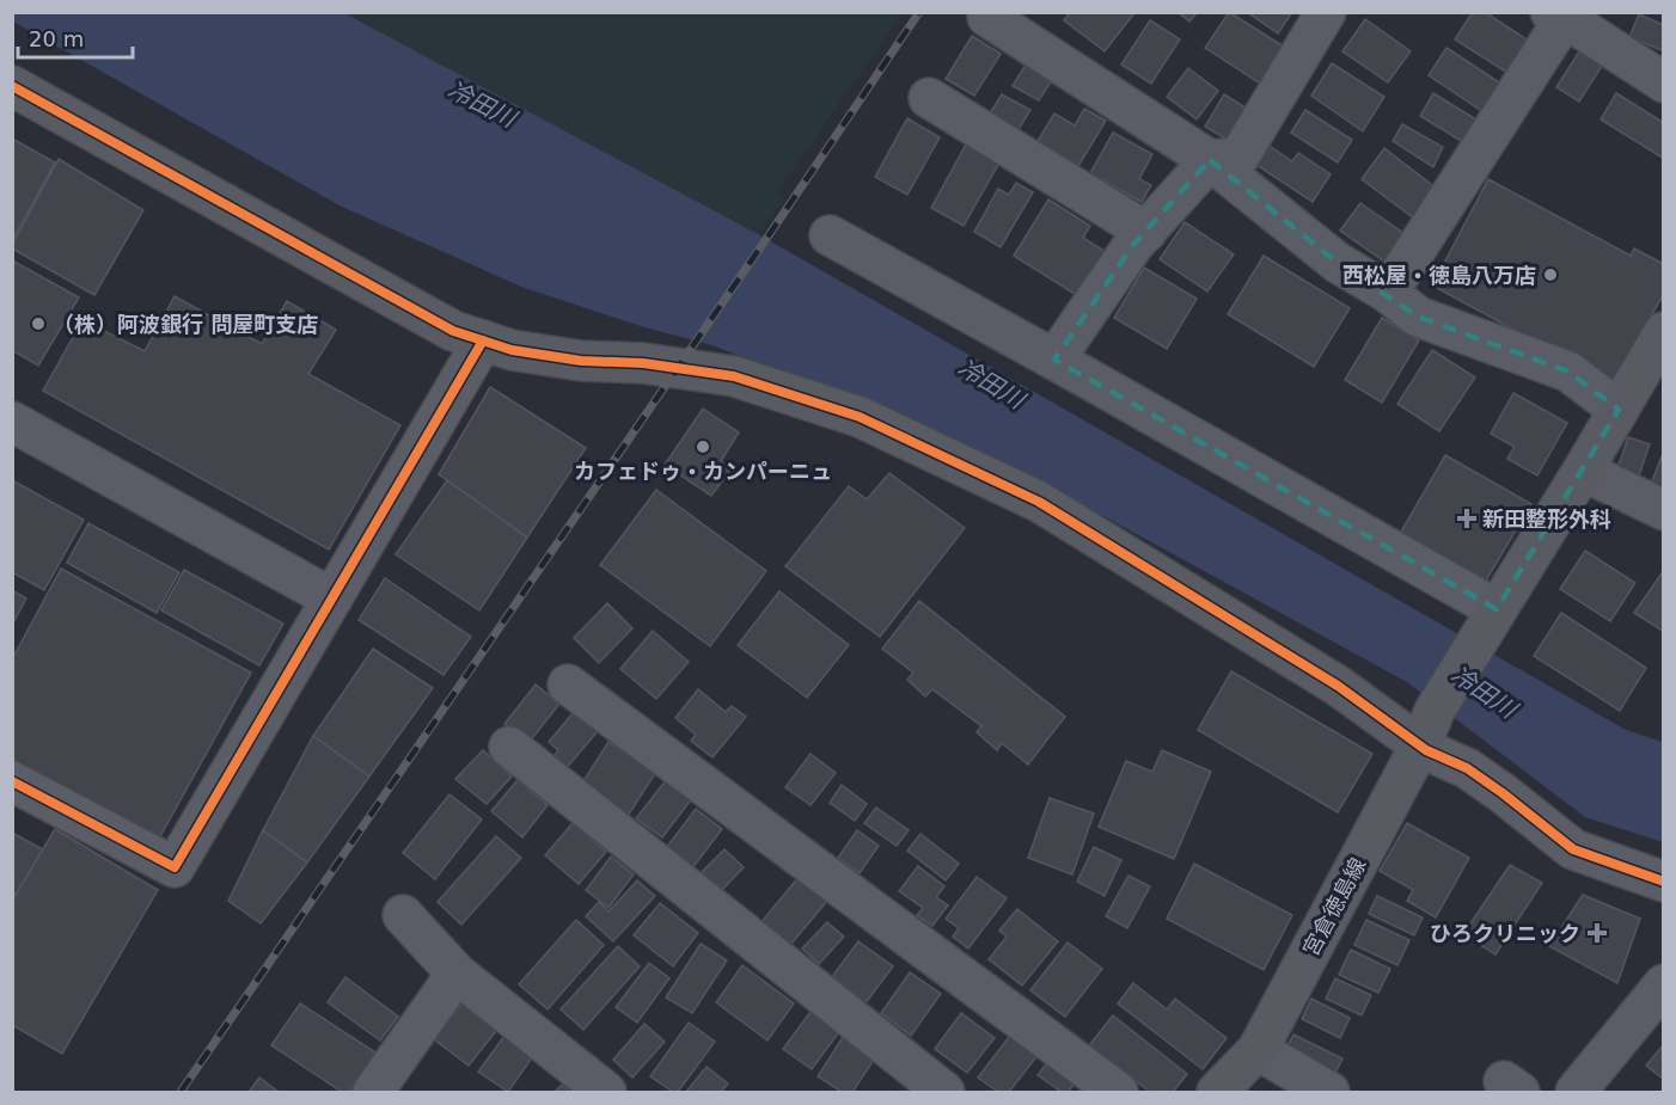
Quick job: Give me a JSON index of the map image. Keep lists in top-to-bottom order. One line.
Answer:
{"streets":{"street":["宮倉徳島線"]},"water":["冷田川"],"places":{"other":["西松屋・徳島八万店","（株）阿波銀行 問屋町支店","カフェドゥ・カンパーニュ"],"health":["新田整形外科","ひろクリニック"]},"scale_bar":"20 m"}
